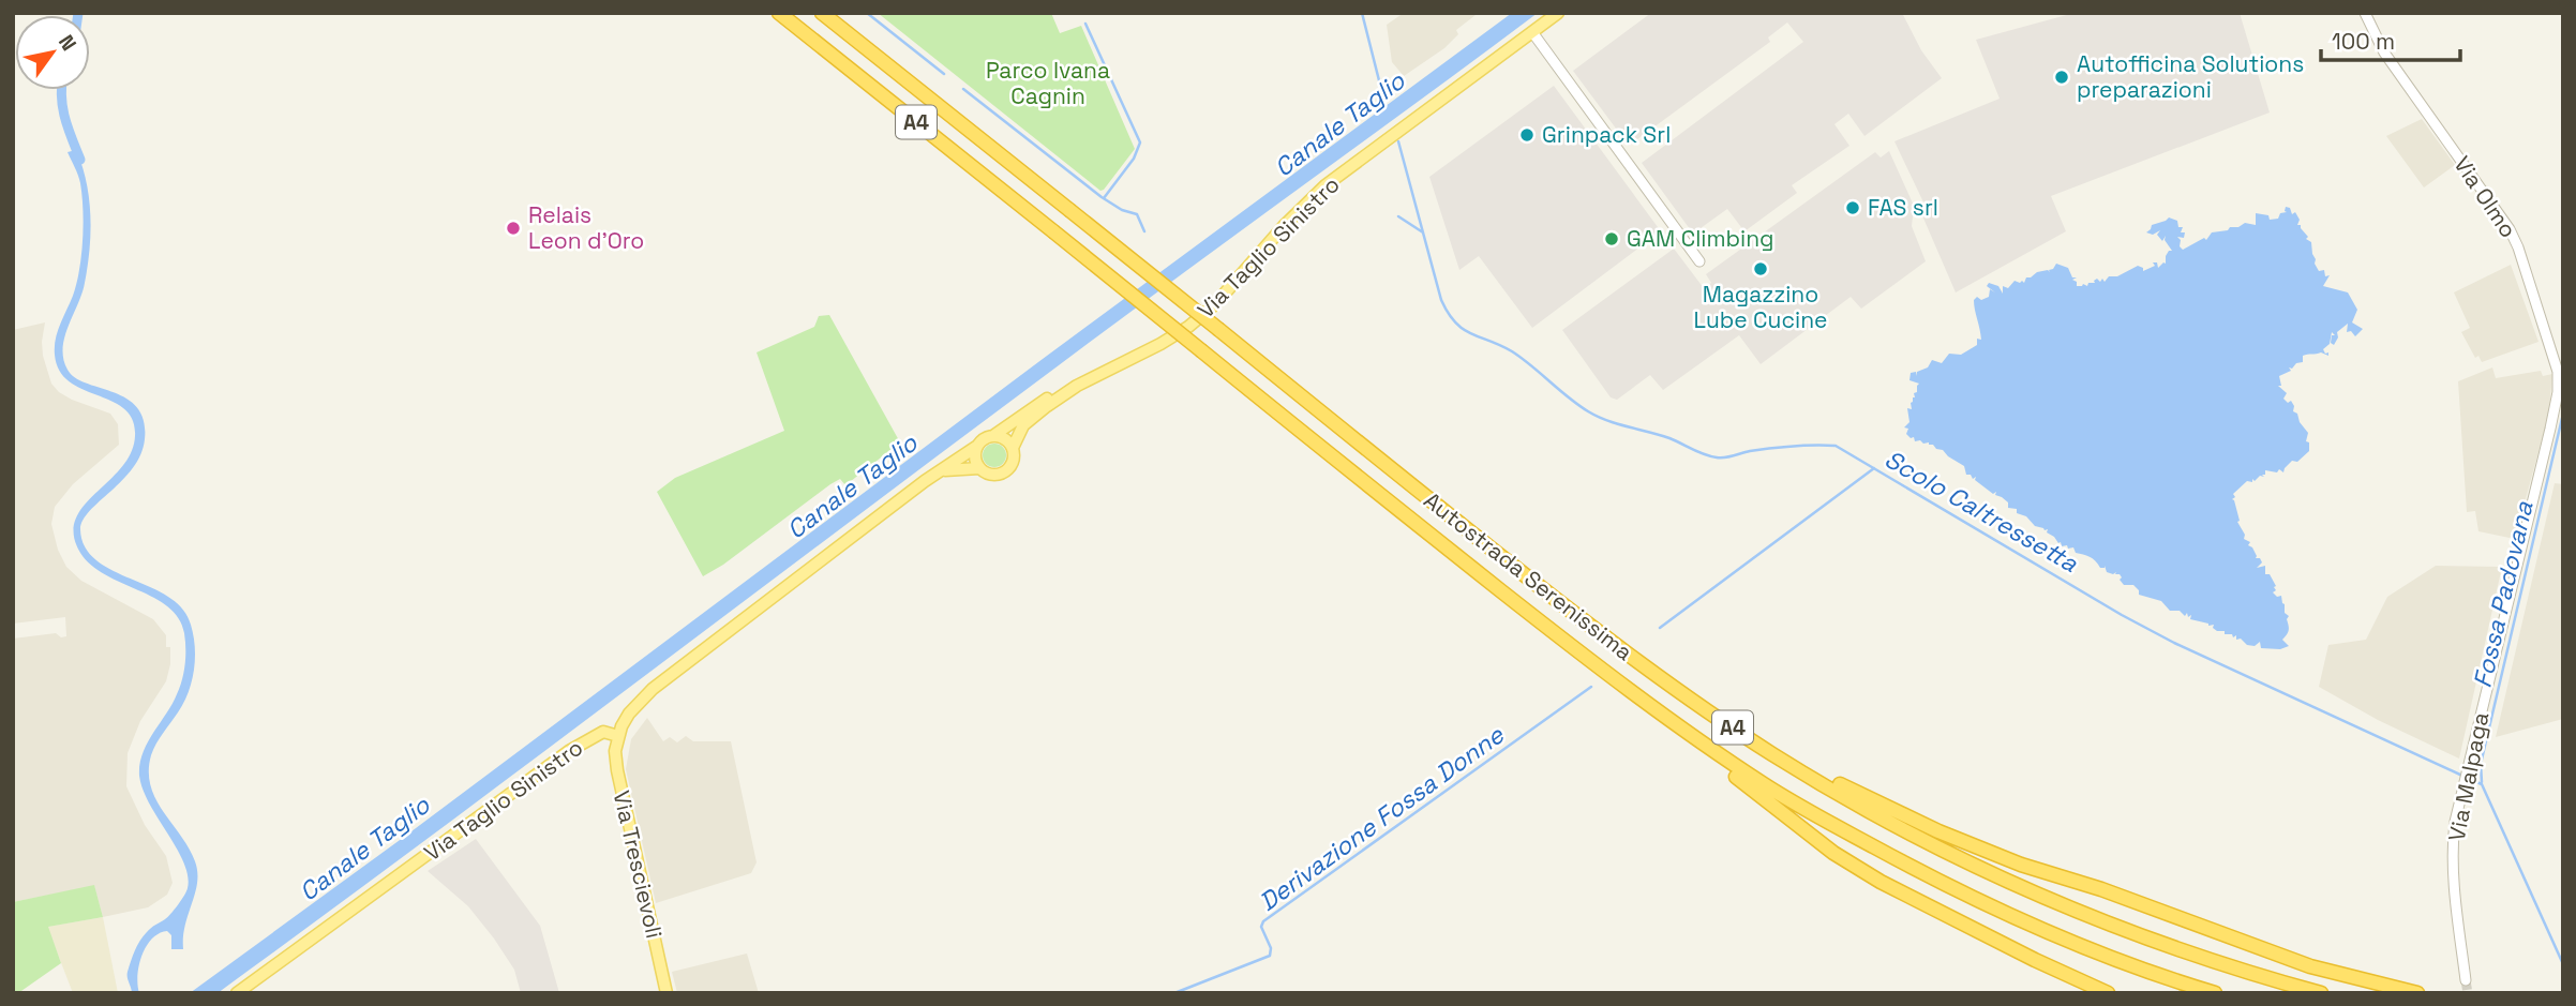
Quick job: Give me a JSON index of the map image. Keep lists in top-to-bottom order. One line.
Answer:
{"streets":{"highway":["A4","Autostrada Serenissima"],"main road":["Via Taglio Sinistro","Via Trescievoli"],"street":["Via Olmo","Via Malpaga"]},"crossings":[["Via Olmo","Via Malpaga"],["Via Taglio Sinistro","Via Trescievoli"]],"water":["Canale Taglio","Scolo Caltressetta","Fossa Padovana","Derivazione Fossa Donne"],"parks":["Parco Ivana Cagnin"],"places":["Autofficina Solutions preparazioni","Grinpack Srl","FAS srl","Relais Leon d'Oro","GAM Climbing","Magazzino Lube Cucine"],"scale_bar":"100 m","north":"top right"}
